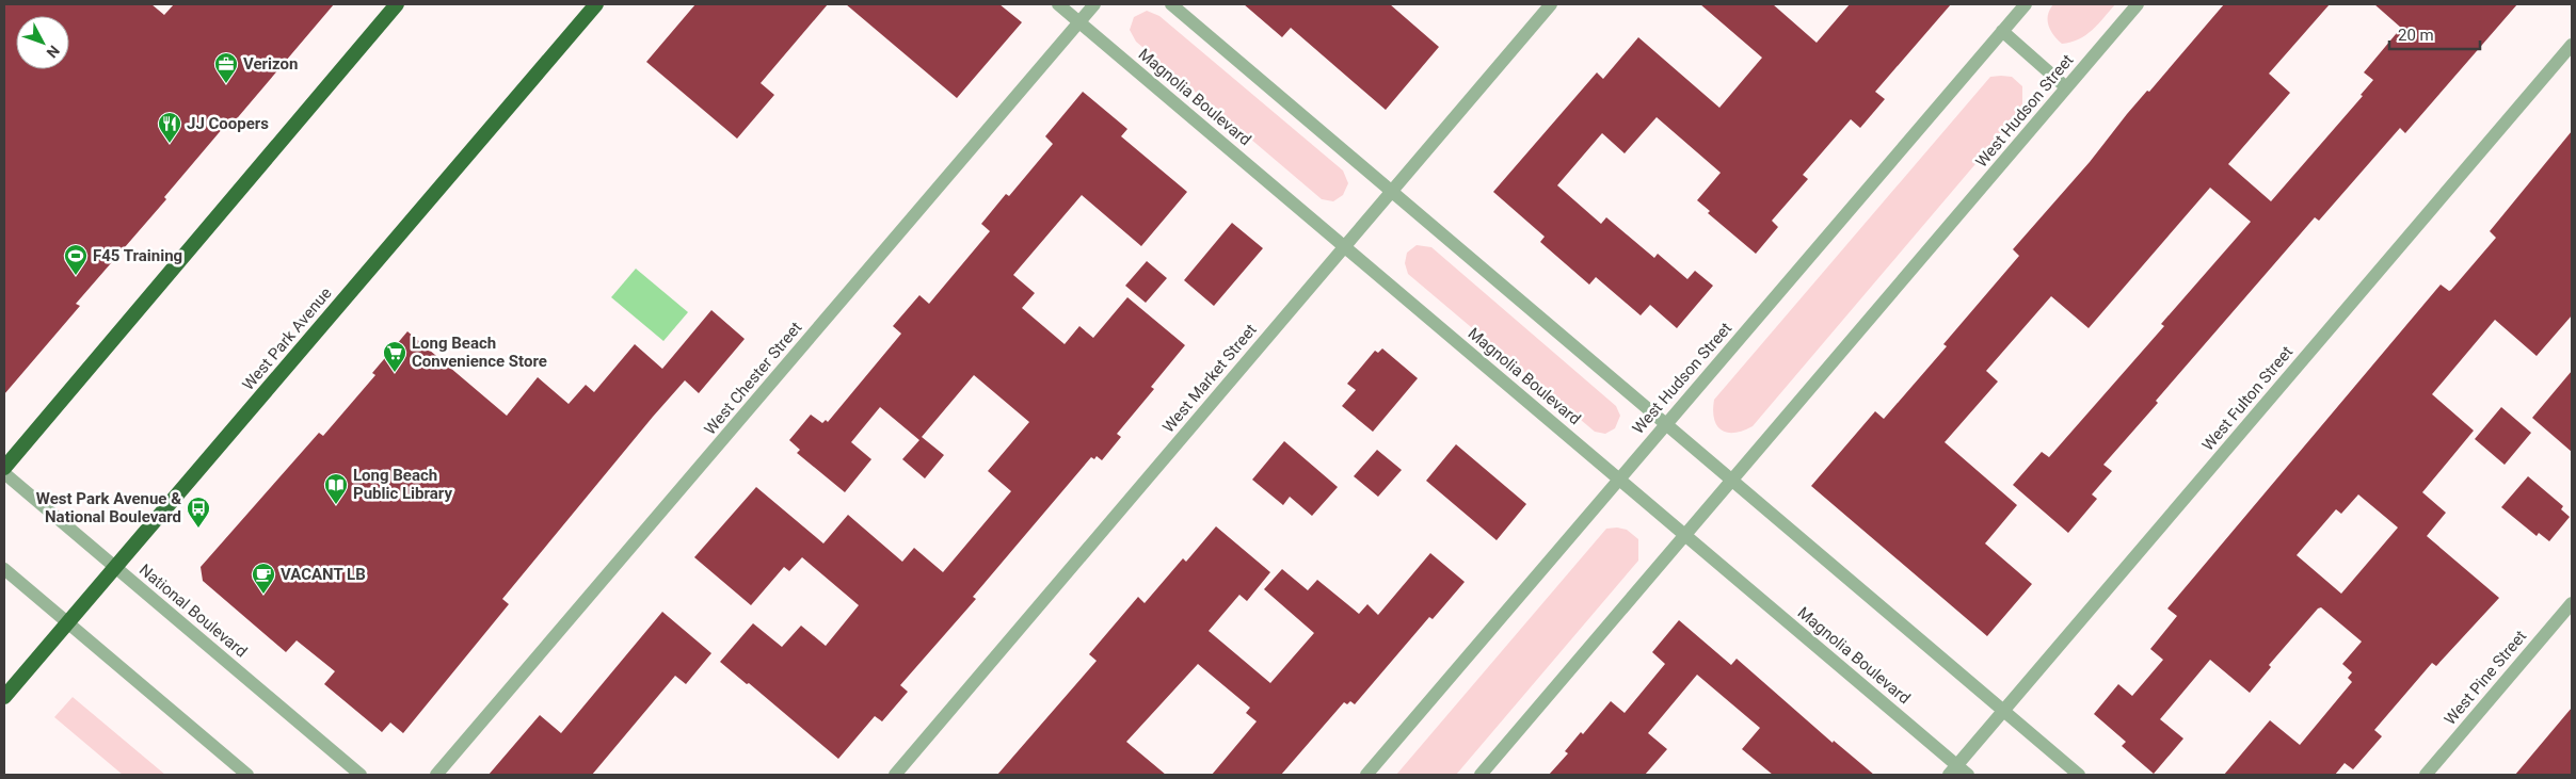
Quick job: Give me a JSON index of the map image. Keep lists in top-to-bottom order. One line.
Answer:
{"streets":{"highway":["West Park Avenue"],"street":["Magnolia Boulevard","West Hudson Street","West Chester Street","West Market Street","West Fulton Street","National Boulevard","West Pine Street"]},"crossings":[["Magnolia Boulevard","West Hudson Street"],["Magnolia Boulevard","West Chester Street"],["Magnolia Boulevard","West Market Street"],["Magnolia Boulevard","West Fulton Street"],["West Park Avenue","National Boulevard"]],"places":{"office":["Verizon"],"restaurant":["JJ Coopers"],"sports":["F45 Training"],"supermarket":["Long Beach Convenience Store"],"library":["Long Beach Public Library"],"bus stop":["West Park Avenue & National Boulevard"],"cafe":["VACANT LB"]},"scale_bar":"20 m","north":"bottom right"}
